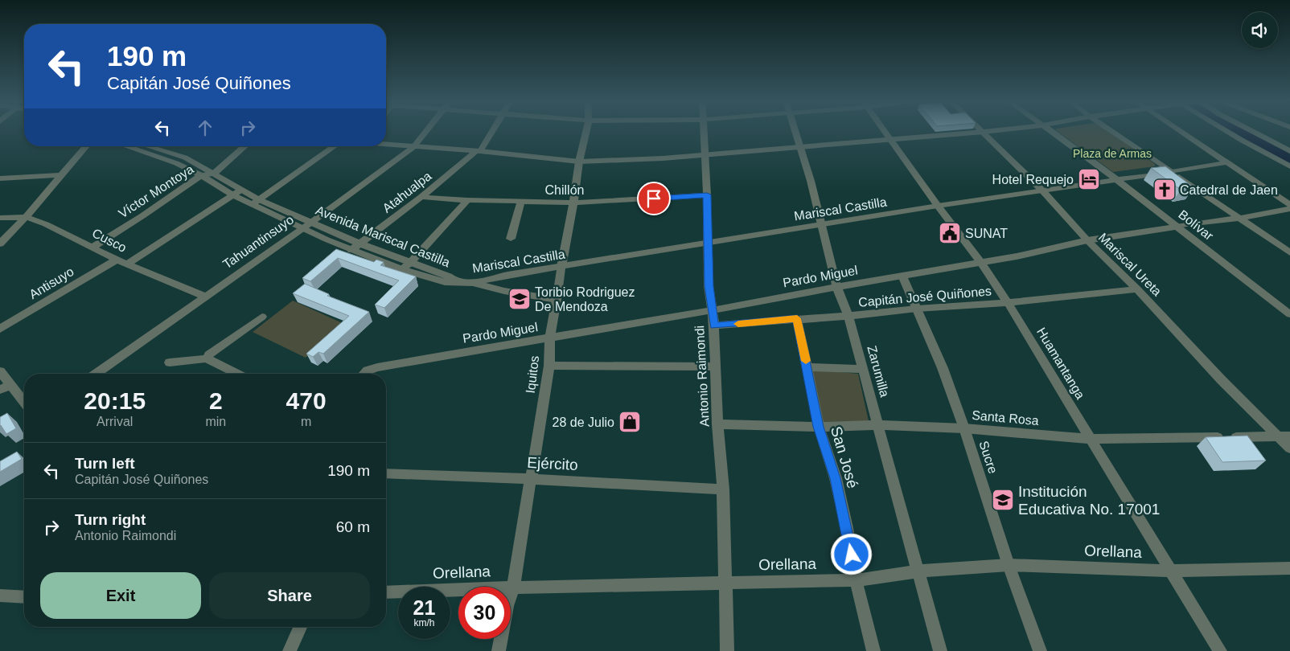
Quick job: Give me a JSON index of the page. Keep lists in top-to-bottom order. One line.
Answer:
{"streets":{"street":["Chillón","Víctor Montoya","Atahualpa","Mariscal Castilla","Bolívar","Avenida Mariscal Castilla","Cusco","Tahuantinsuyo","Mariscal Ureta","Pardo Miguel","Antisuyo","Capitán José Quiñones","Huamantanga","Zarumilla","Iquitos","Antonio Raimondi","Santa Rosa","San José","Sucre","Ejército","Orellana"]},"crossings":[["Chillón","Atahualpa"],["Chillón","Iquitos"],["Chillón","Antonio Raimondi"],["Víctor Montoya","Avenida Mariscal Castilla"],["Víctor Montoya","Cusco"],["Atahualpa","Avenida Mariscal Castilla"],["Mariscal Castilla","Bolívar"],["Mariscal Castilla","Avenida Mariscal Castilla"],["Mariscal Castilla","Mariscal Ureta"],["Mariscal Castilla","Huamantanga"],["Mariscal Castilla","Zarumilla"],["Mariscal Castilla","Iquitos"],["Mariscal Castilla","Antonio Raimondi"],["Bolívar","Pardo Miguel"],["Avenida Mariscal Castilla","Tahuantinsuyo"],["Cusco","Tahuantinsuyo"],["Cusco","Antisuyo"],["Mariscal Ureta","Pardo Miguel"],["Mariscal Ureta","Capitán José Quiñones"],["Mariscal Ureta","Santa Rosa"],["Pardo Miguel","Huamantanga"],["Pardo Miguel","Zarumilla"],["Pardo Miguel","Iquitos"],["Pardo Miguel","Antonio Raimondi"],["Pardo Miguel","Sucre"],["Capitán José Quiñones","Huamantanga"],["Capitán José Quiñones","Zarumilla"],["Capitán José Quiñones","Antonio Raimondi"],["Capitán José Quiñones","San José"],["Capitán José Quiñones","Sucre"],["Huamantanga","Santa Rosa"],["Huamantanga","Orellana"],["Zarumilla","Santa Rosa"],["Zarumilla","Orellana"],["Iquitos","Ejército"],["Iquitos","Orellana"],["Antonio Raimondi","Santa Rosa"],["Antonio Raimondi","Ejército"],["Antonio Raimondi","Orellana"],["Santa Rosa","San José"],["Santa Rosa","Sucre"],["San José","Orellana"],["Sucre","Orellana"]],"parks":["Plaza de Armas"],"places":{"hotel":["Hotel Requejo"],"church":["Catedral de Jaen"],"public building":["SUNAT"],"school or university":["Toribio Rodriguez De Mendoza","Institución Educativa No. 17001"],"shop":["28 de Julio"]},"page":{"turn":["190 m","Capitán José Quiñones"],"eta":["20:15","Arrival","2","min","470","m"],"list":[{"name":"Turn left","note":"Capitán José Quiñones","value":"190 m"},{"name":"Turn right","note":"Antonio Raimondi","value":"60 m"}],"buttons":["Exit","Share"],"speed":"21 km/h","limit":"30"}}
